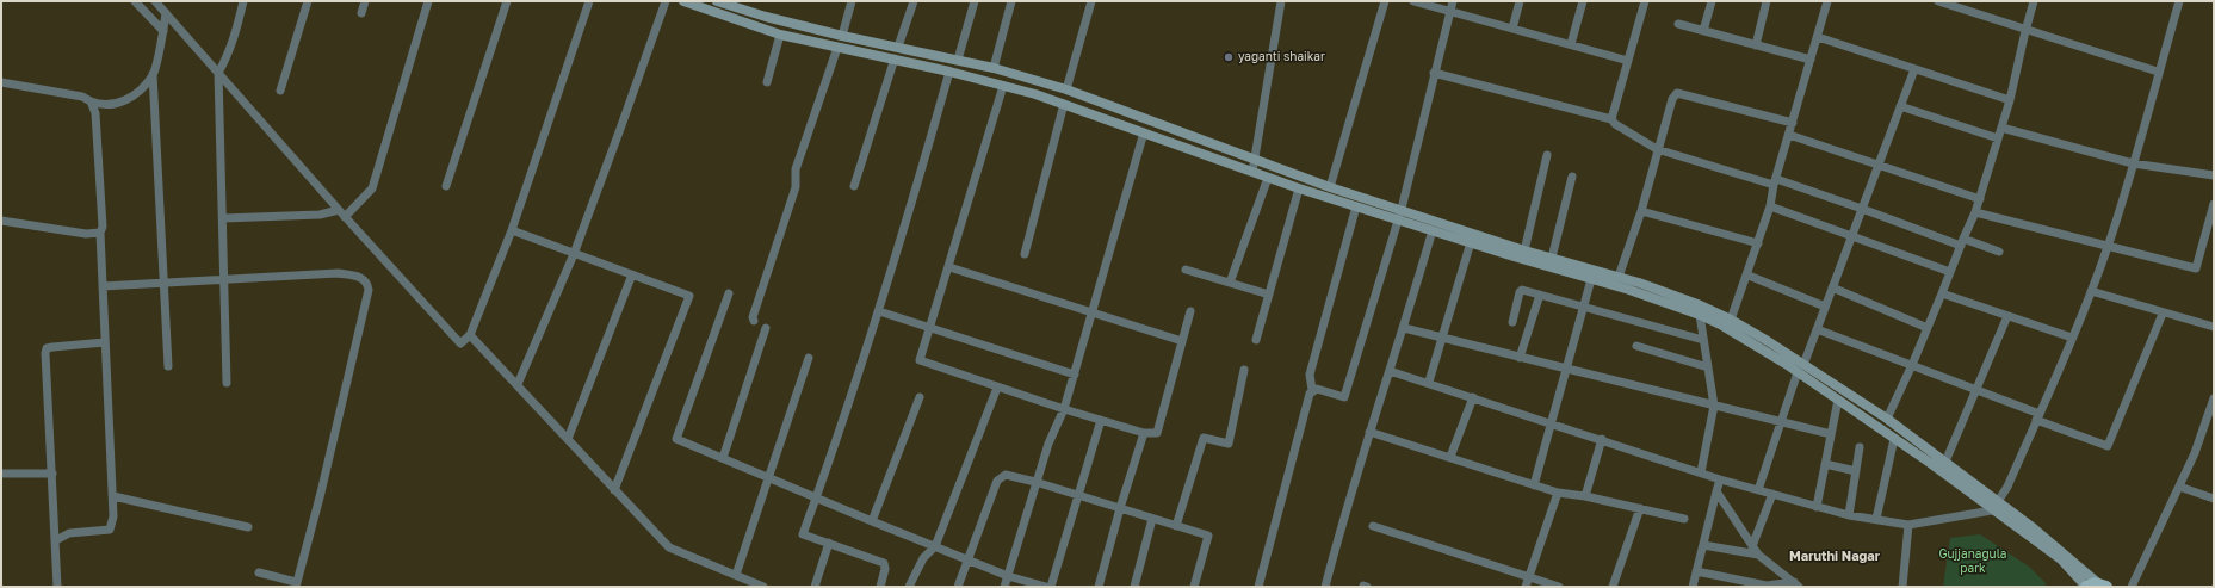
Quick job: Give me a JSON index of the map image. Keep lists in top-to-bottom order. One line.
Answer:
{"districts":["Maruthi Nagar"],"parks":["Gujjanagula park"],"places":["yaganti shaikar"]}
